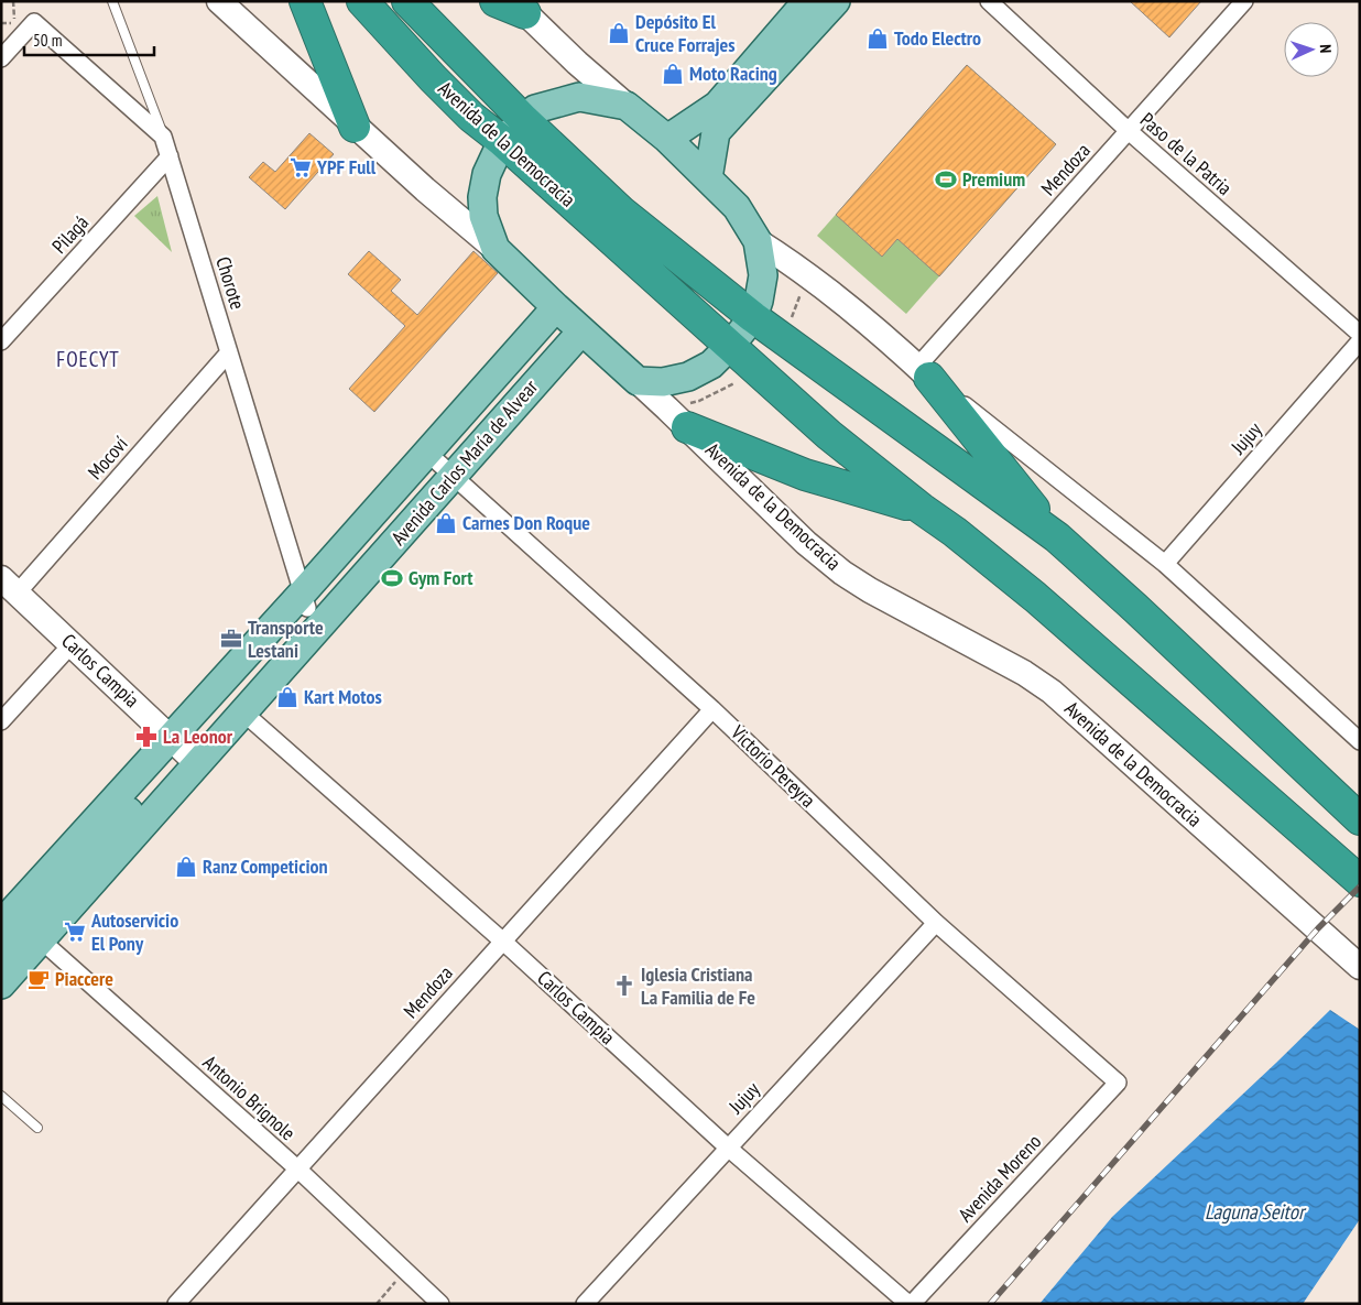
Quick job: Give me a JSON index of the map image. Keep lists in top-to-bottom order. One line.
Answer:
{"streets":{"highway":["Avenida de la Democracia"],"main road":["Avenida Carlos María de Alvear"],"street":["Paso de la Patria","Mendoza","Pilagá","Chorote","Jujuy","Mocoví","Carlos Campia","Victorio Pereyra","Antonio Brignole","Avenida Moreno"]},"crossings":[["Avenida de la Democracia","Avenida Carlos María de Alvear"],["Paso de la Patria","Mendoza"],["Mendoza","Carlos Campia"],["Mendoza","Victorio Pereyra"],["Mendoza","Antonio Brignole"],["Pilagá","Chorote"],["Chorote","Mocoví"],["Chorote","Avenida Carlos María de Alvear"],["Jujuy","Carlos Campia"],["Jujuy","Victorio Pereyra"],["Mocoví","Carlos Campia"],["Avenida Carlos María de Alvear","Carlos Campia"],["Avenida Carlos María de Alvear","Victorio Pereyra"],["Avenida Carlos María de Alvear","Antonio Brignole"],["Carlos Campia","Avenida Moreno"],["Victorio Pereyra","Avenida Moreno"]],"districts":["FOECYT"],"water":["Laguna Seitor"],"places":{"shop":["Depósito El Cruce Forrajes","Todo Electro","Moto Racing","Carnes Don Roque","Kart Motos","Ranz Competicion"],"supermarket":["YPF Full","Autoservicio El Pony"],"sports":["Premium","Gym Fort"],"office":["Transporte Lestani"],"pharmacy":["La Leonor"],"cafe":["Piaccere"],"church":["Iglesia Cristiana La Familia de Fe"]},"scale_bar":"50 m","north":"right"}
